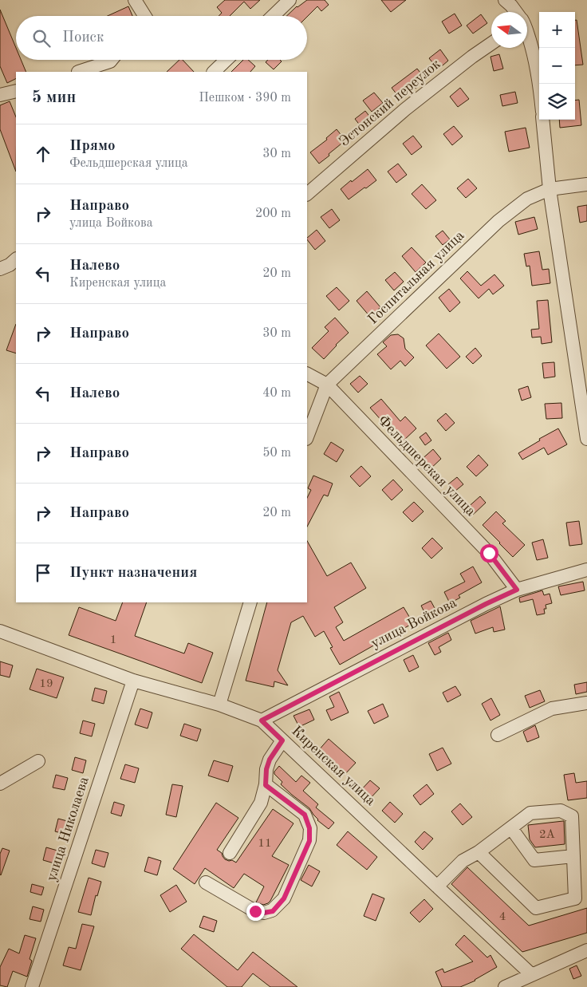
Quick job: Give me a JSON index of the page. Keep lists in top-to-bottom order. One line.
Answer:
{"streets":{"street":["Эстонский переулок","Госпитальная улица","Фельдшерская улица","улица Войкова","Киренская улица","улица Николаева"]},"crossings":[["Госпитальная улица","Фельдшерская улица"],["Фельдшерская улица","улица Войкова"],["улица Войкова","Киренская улица"],["Киренская улица","улица Николаева"]],"house_numbers":["1","19","2А","11","4"],"north":"left","page":{"map_buttons":["+","−"],"search":"Поиск","heading":["5 мин","Пешком · 390 m"],"list":[["Прямо","Фельдшерская улица","30 m"],["Направо","улица Войкова","200 m"],["Налево","Киренская улица","20 m"],["Направо","30 m"],["Налево","40 m"],["Направо","50 m"],["Направо","20 m"],"Пункт назначения"]}}
